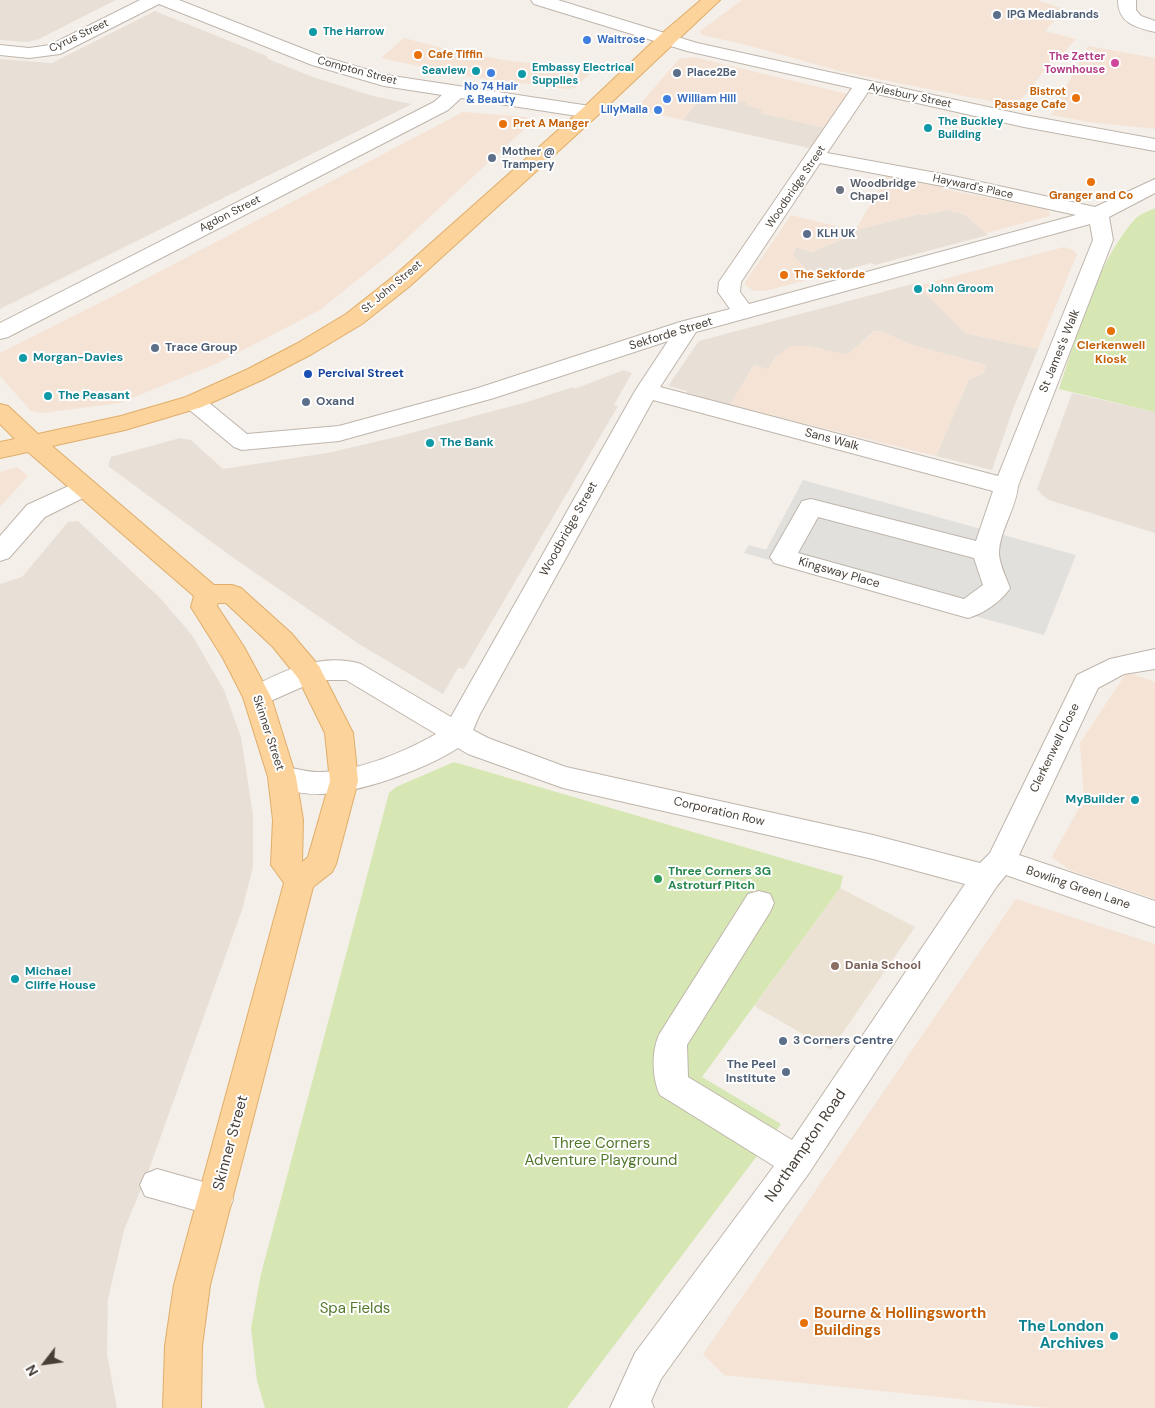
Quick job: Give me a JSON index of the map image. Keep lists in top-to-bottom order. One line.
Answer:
{"streets":{"main road":["St. John Street","Skinner Street"],"street":["Cyrus Street","Compton Street","Aylesbury Street","Woodbridge Street","Hayward's Place","Agdon Street","Sekforde Street","St James's Walk","Sans Walk","Kingsway Place","Clerkenwell Close","Corporation Row","Bowling Green Lane","Northampton Road"]},"crossings":[["Compton Street","Agdon Street"],["Compton Street","St. John Street"],["Aylesbury Street","Woodbridge Street"],["Aylesbury Street","St. John Street"],["Woodbridge Street","Hayward's Place"],["Woodbridge Street","Sekforde Street"],["Woodbridge Street","Sans Walk"],["Woodbridge Street","Corporation Row"],["Hayward's Place","Sekforde Street"],["Hayward's Place","St James's Walk"],["St. John Street","Sekforde Street"],["Sekforde Street","St James's Walk"],["St James's Walk","Sans Walk"],["Clerkenwell Close","Corporation Row"],["Clerkenwell Close","Bowling Green Lane"],["Clerkenwell Close","Northampton Road"],["Corporation Row","Bowling Green Lane"],["Corporation Row","Northampton Road"],["Bowling Green Lane","Northampton Road"]],"parks":["Three Corners Adventure Playground","Spa Fields"],"places":["IPG Mediabrands","The Harrow","Waitrose","Cafe Tiffin","The Zetter Townhouse","Seaview","No 74 Hair & Beauty","Place2Be","Embassy Electrical Supplies","Bistrot Passage Cafe","William Hill","LilyMaila","Pret A Manger","The Buckley Building","Mother @ Trampery","Granger and Co","Woodbridge Chapel","KLH UK","The Sekforde","John Groom","Clerkenwell Kiosk","Trace Group","Morgan-Davies","Percival Street","The Peasant","Oxand","The Bank","MyBuilder","Three Corners 3G Astroturf Pitch","Dania School","Michael Cliffe House","3 Corners Centre","The Peel Institute","Bourne & Hollingsworth Buildings","The London Archives"],"north":"bottom left"}
